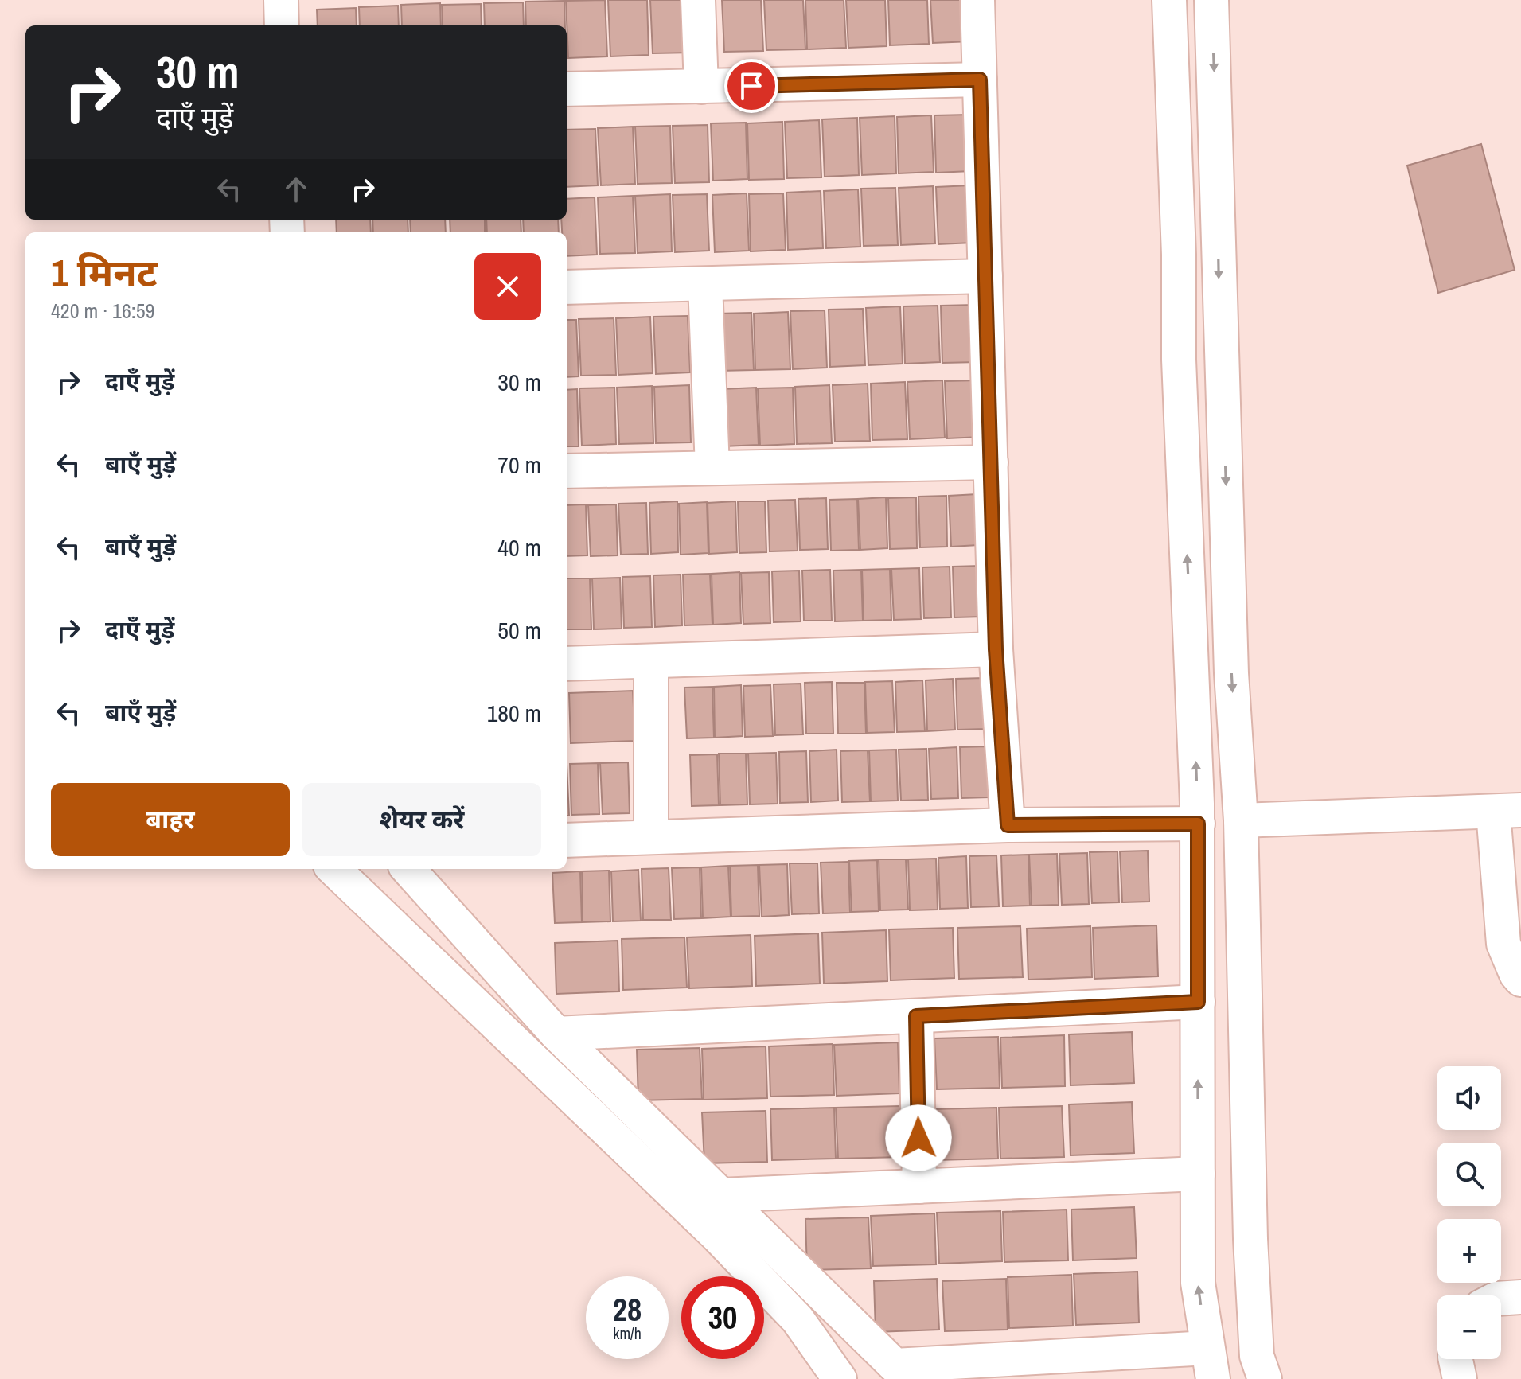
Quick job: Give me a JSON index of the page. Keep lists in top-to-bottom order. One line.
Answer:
{"page":{"turn":["30 m","दाएँ मुड़ें"],"heading":["1 मिनट","420 m · 16:59"],"list":[{"name":"दाएँ मुड़ें","value":"30 m"},{"name":"बाएँ मुड़ें","value":"70 m"},{"name":"बाएँ मुड़ें","value":"40 m"},{"name":"दाएँ मुड़ें","value":"50 m"},{"name":"बाएँ मुड़ें","value":"180 m"}],"buttons":["बाहर","शेयर करें"],"map_buttons":["+","−"],"speed":"28 km/h","limit":"30"}}
